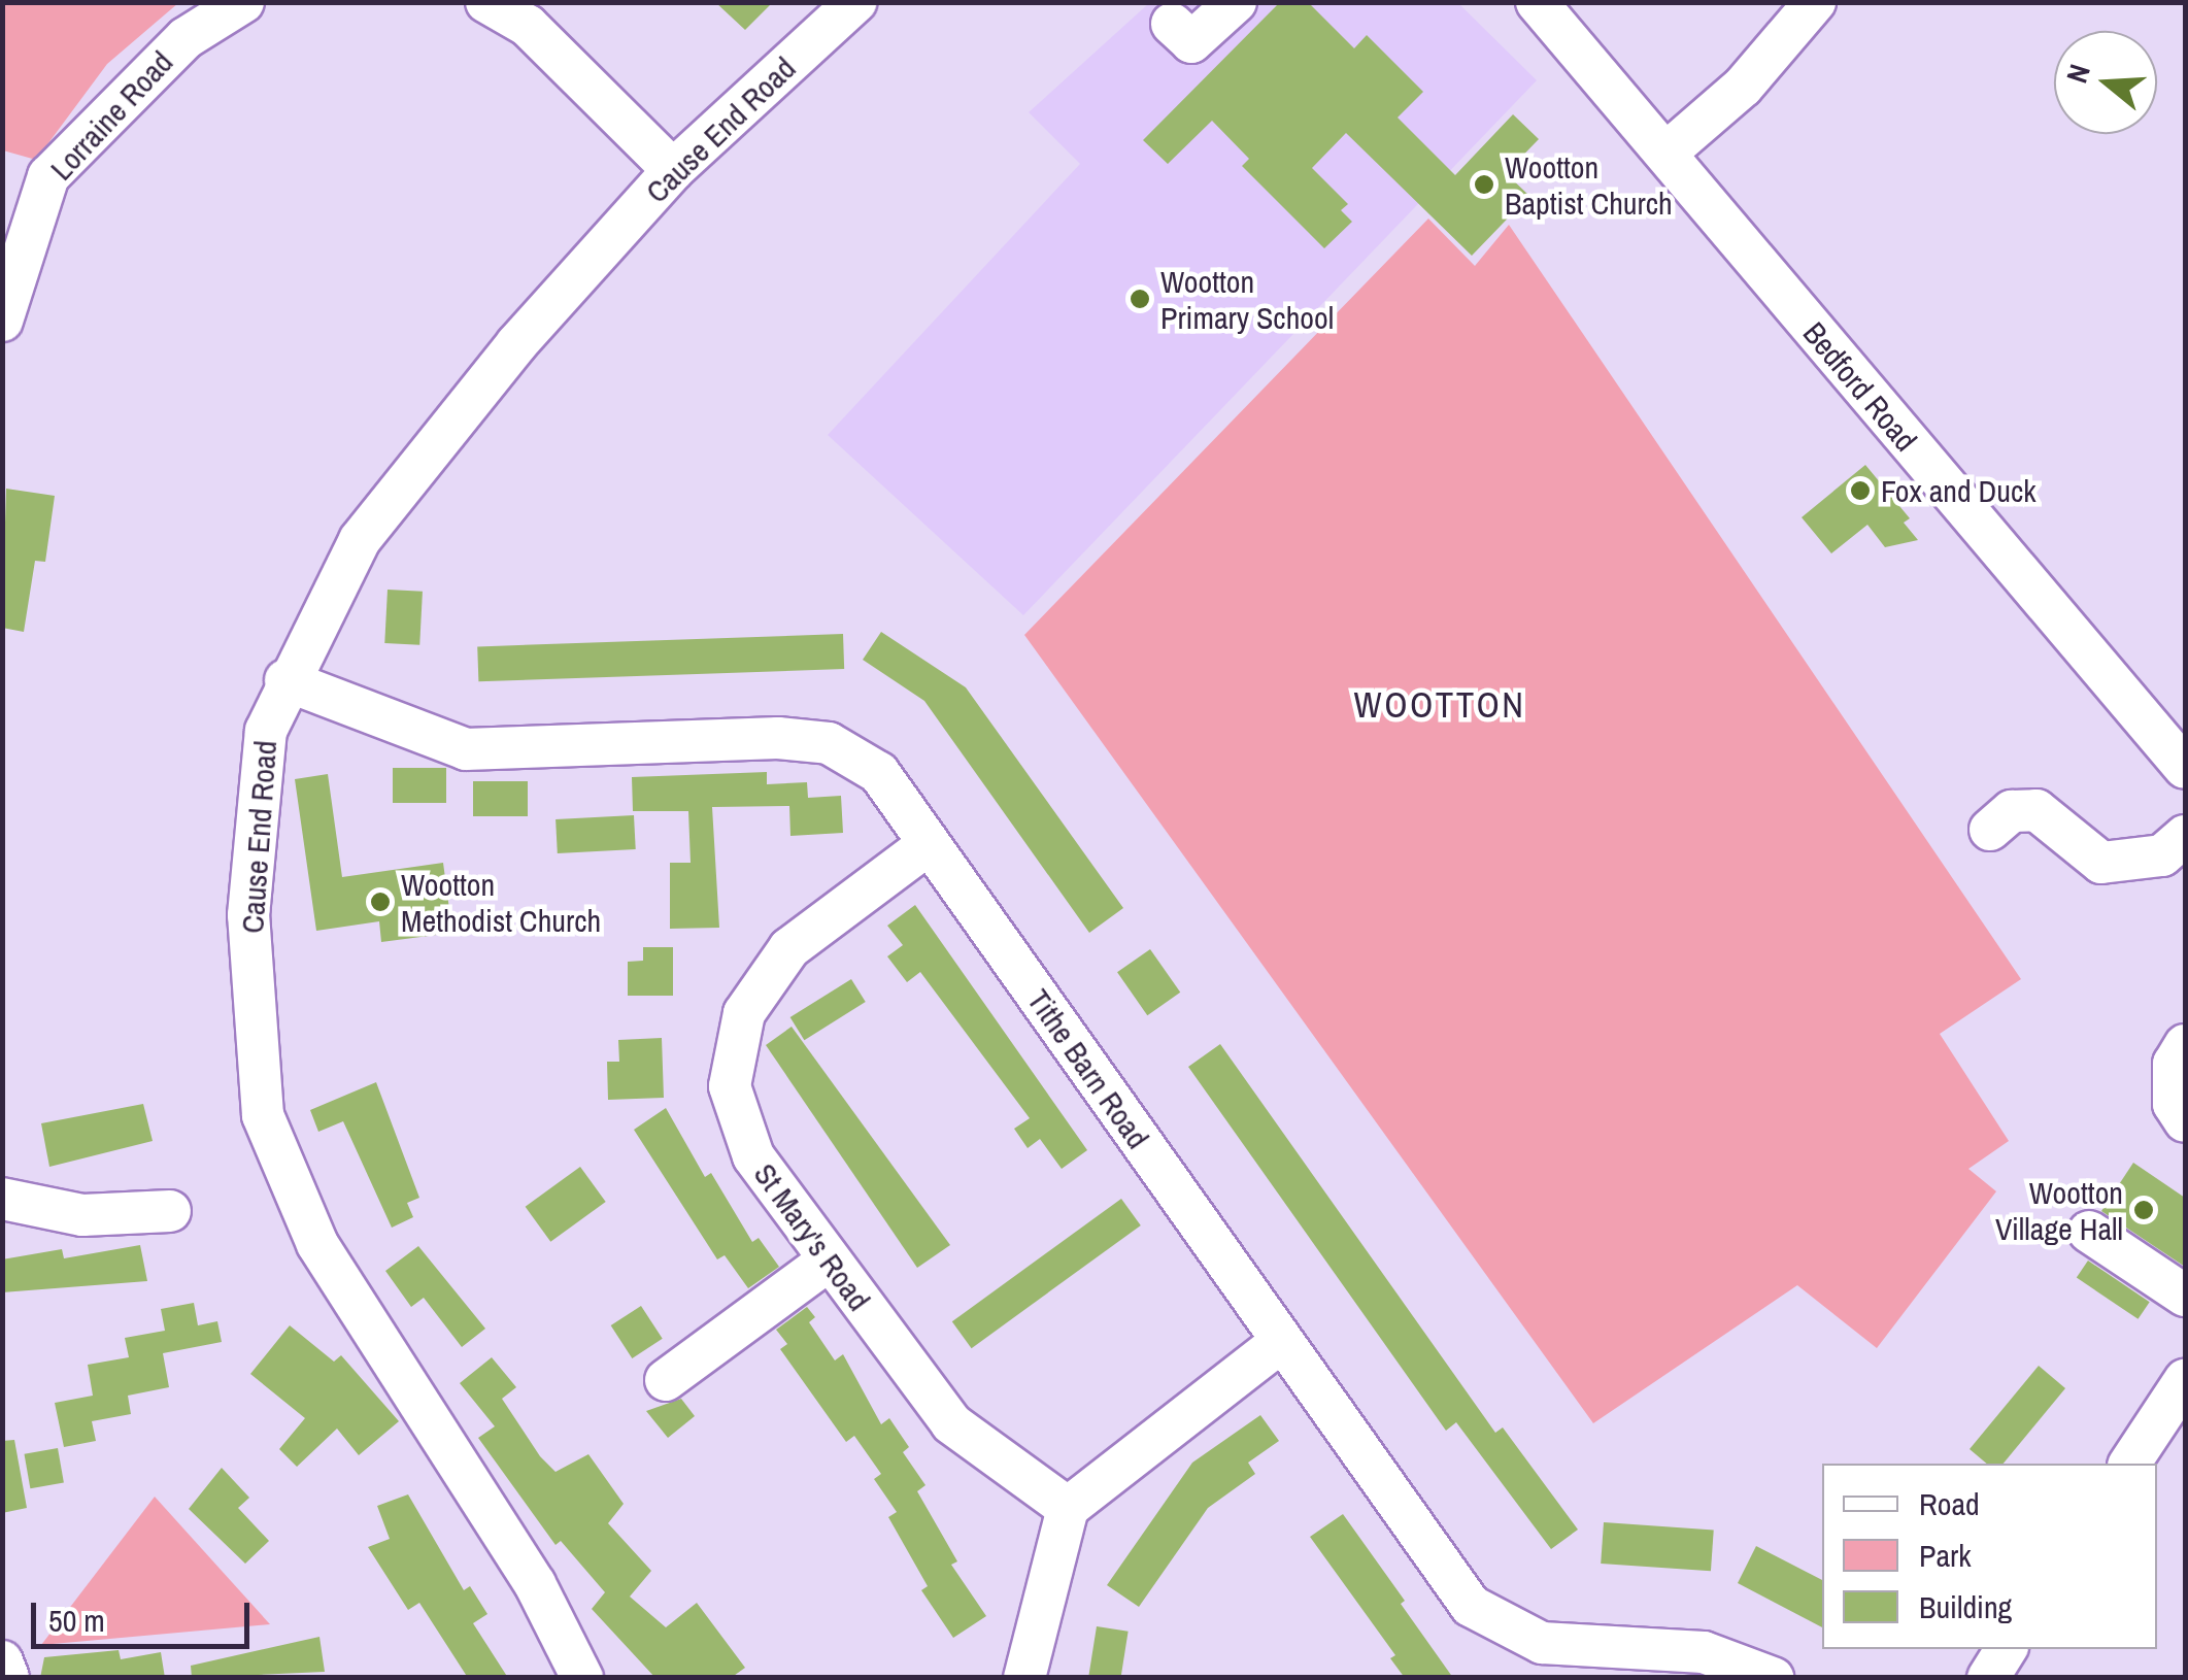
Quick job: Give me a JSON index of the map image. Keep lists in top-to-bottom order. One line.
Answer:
{"streets":{"street":["Lorraine Road","Cause End Road","Bedford Road","Tithe Barn Road","St Mary's Road"]},"crossings":[["Cause End Road","Tithe Barn Road"],["Tithe Barn Road","St Mary's Road"]],"districts":["WOOTTON"],"places":["Wootton Baptist Church","Wootton Primary School","Fox and Duck","Wootton Methodist Church","Wootton Village Hall"],"legend":["Road","Park","Building"],"scale_bar":"50 m","north":"left"}
